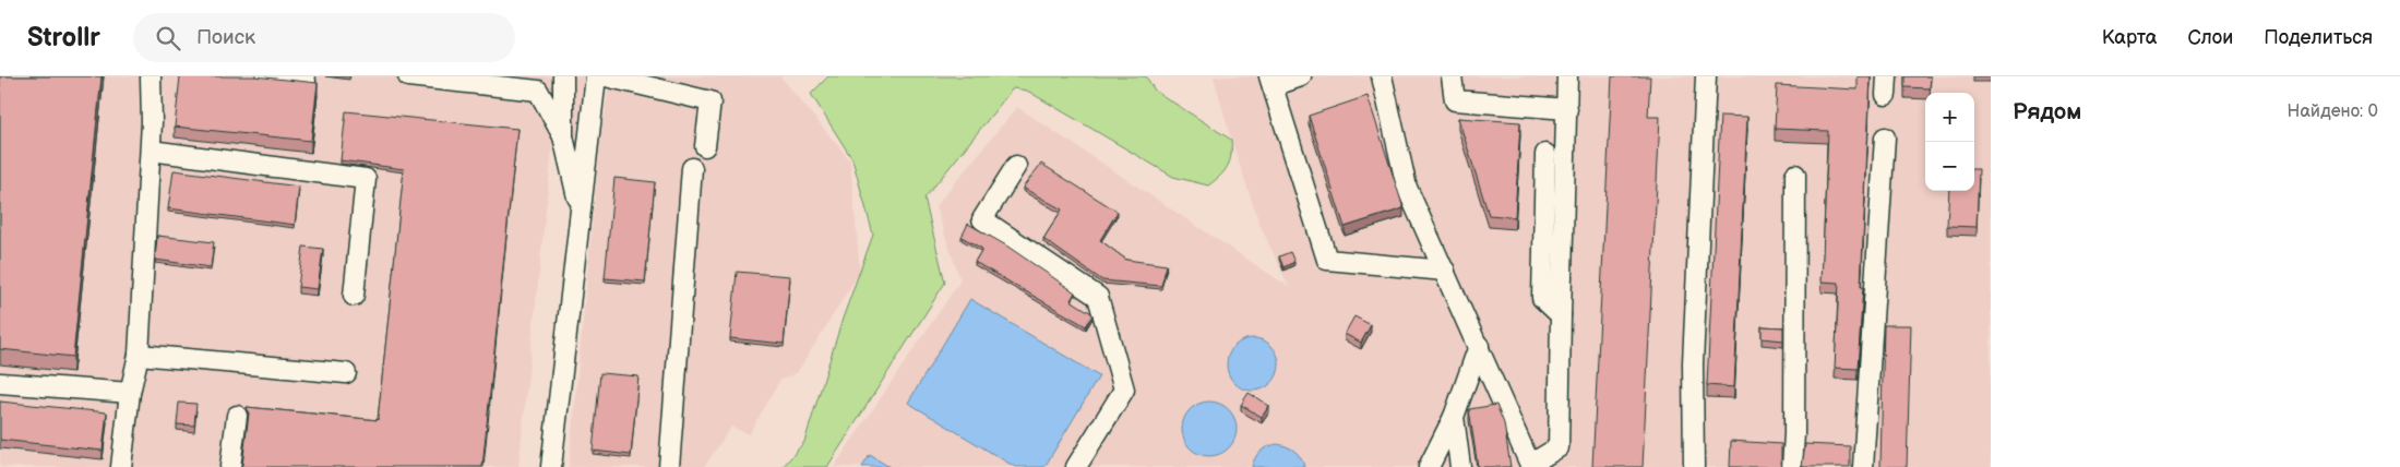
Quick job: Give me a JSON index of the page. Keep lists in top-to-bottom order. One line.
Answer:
{"page":{"header":"Strollr","search":"Поиск","nav":["Карта","Слои","Поделиться"],"heading":["Рядом","Найдено: 0"],"map_buttons":["+","−"]}}
